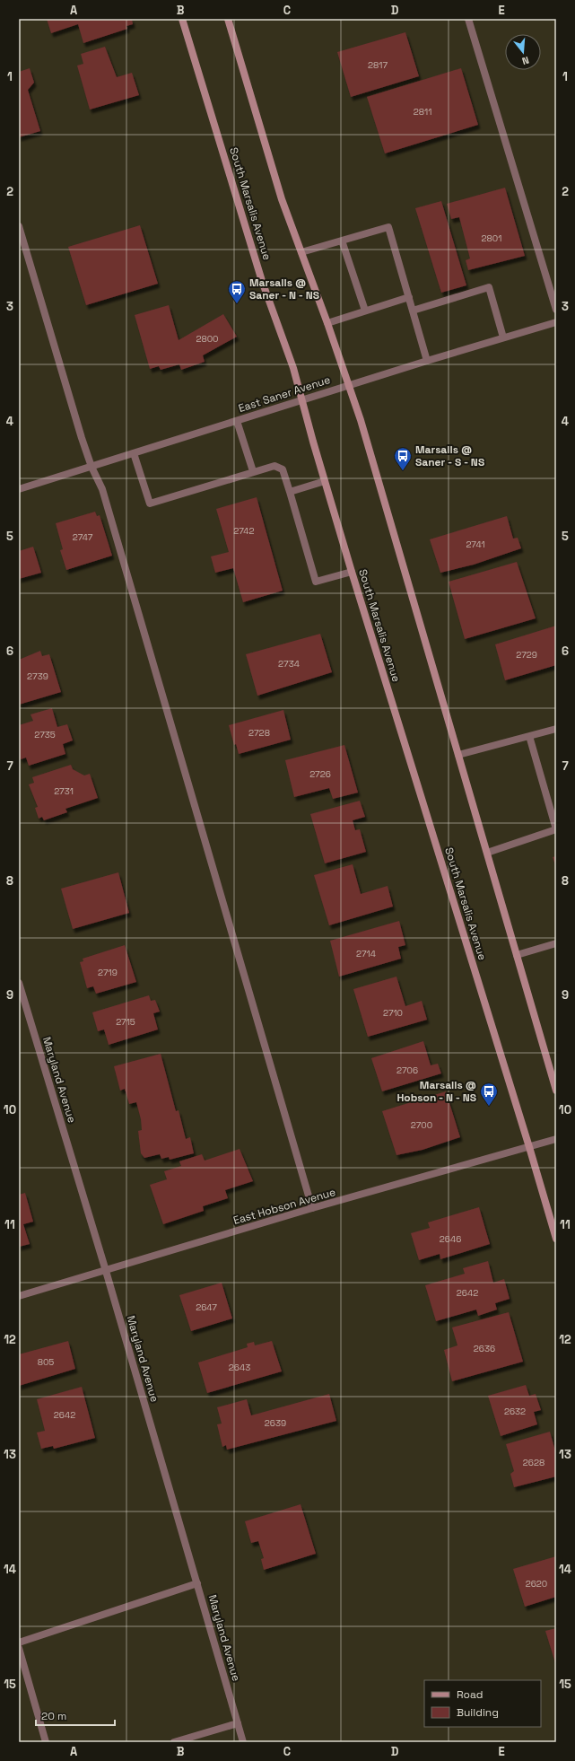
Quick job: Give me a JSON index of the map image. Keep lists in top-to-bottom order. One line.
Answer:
{"streets":{"main road":["South Marsalis Avenue"],"street":["East Saner Avenue","Maryland Avenue","East Hobson Avenue"]},"crossings":[["South Marsalis Avenue","East Saner Avenue"],["South Marsalis Avenue","East Hobson Avenue"],["Maryland Avenue","East Hobson Avenue"]],"places":{"bus stop":["Marsalis @ Saner - N - NS","Marsalis @ Saner - S - NS","Marsalis @ Hobson - N - NS"]},"house_numbers":["2817","2811","2801","2800","2742","2747","2741","2729","2734","2739","2728","2735","2726","2731","2714","2719","2710","2715","2706","2700","2646","2642","2647","2636","805","2643","2632","2642","2639","2628","2620"],"legend":["Road","Building"],"scale_bar":"20 m","north":"bottom","grid":{"columns":["A","B","C","D","E"],"rows":["1","2","3","4","5","6","7","8","9","10","11","12","13","14","15"]}}
